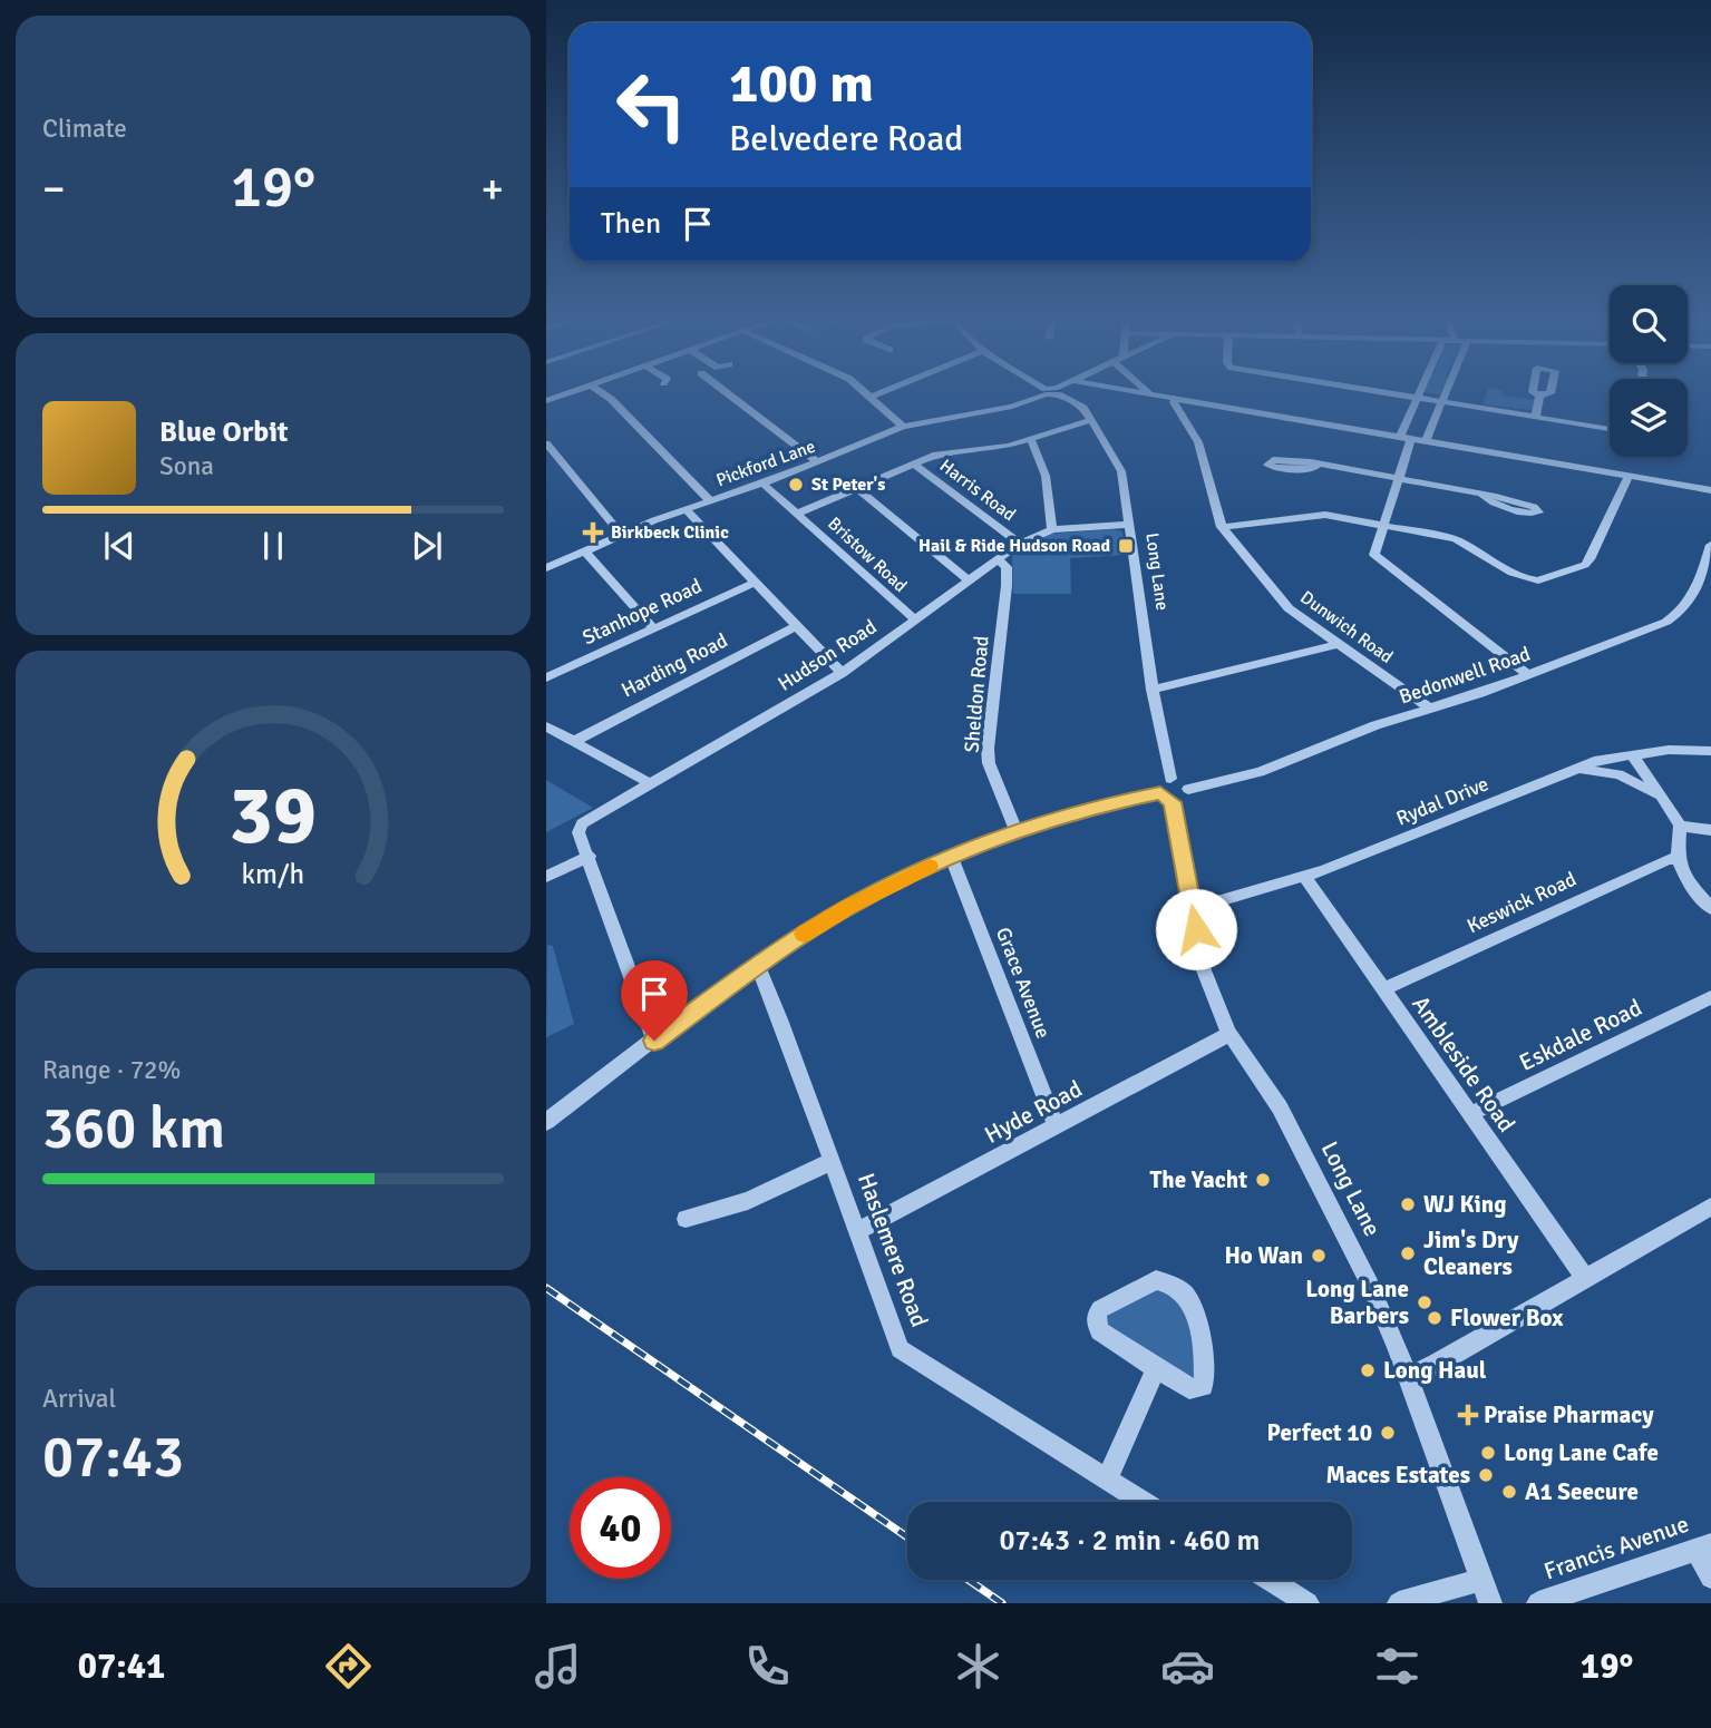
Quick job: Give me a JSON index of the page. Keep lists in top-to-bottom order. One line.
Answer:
{"streets":{"street":["Pickford Lane","Harris Road","Bristow Road","Long Lane","Stanhope Road","Dunwich Road","Hudson Road","Harding Road","Bedonwell Road","Sheldon Road","Rydal Drive","Keswick Road","Grace Avenue","Eskdale Road","Ambleside Road","Hyde Road","Haslemere Road","Francis Avenue"]},"crossings":[["Pickford Lane","Bristow Road"],["Harris Road","Hudson Road"],["Bristow Road","Hudson Road"],["Long Lane","Hudson Road"],["Long Lane","Rydal Drive"],["Long Lane","Hyde Road"],["Dunwich Road","Bedonwell Road"],["Hudson Road","Sheldon Road"],["Rydal Drive","Ambleside Road"],["Keswick Road","Ambleside Road"],["Grace Avenue","Hyde Road"],["Eskdale Road","Ambleside Road"],["Hyde Road","Haslemere Road"]],"places":{"other":["St Peter's","The Yacht","WJ King","Jim's Dry Cleaners","Ho Wan","Long Lane Barbers","Flower Box","Long Haul","Perfect 10","Long Lane Cafe","Maces Estates","A1 Seecure"],"health":["Birkbeck Clinic","Praise Pharmacy"],"transit":["Hail & Ride Hudson Road"]},"page":{"tile":["Climate",["Range · 72%","360 km"],["Arrival","07:43"]],"turn":["100 m","Belvedere Road"],"heat":["−","19°","+"],"then":"Then","song":["Blue Orbit","Sona"],"limit":"40","trip":"07:43 · 2 min · 460 m","tabs":["07:41","19°"],"gauge":["39","km/h"]}}
